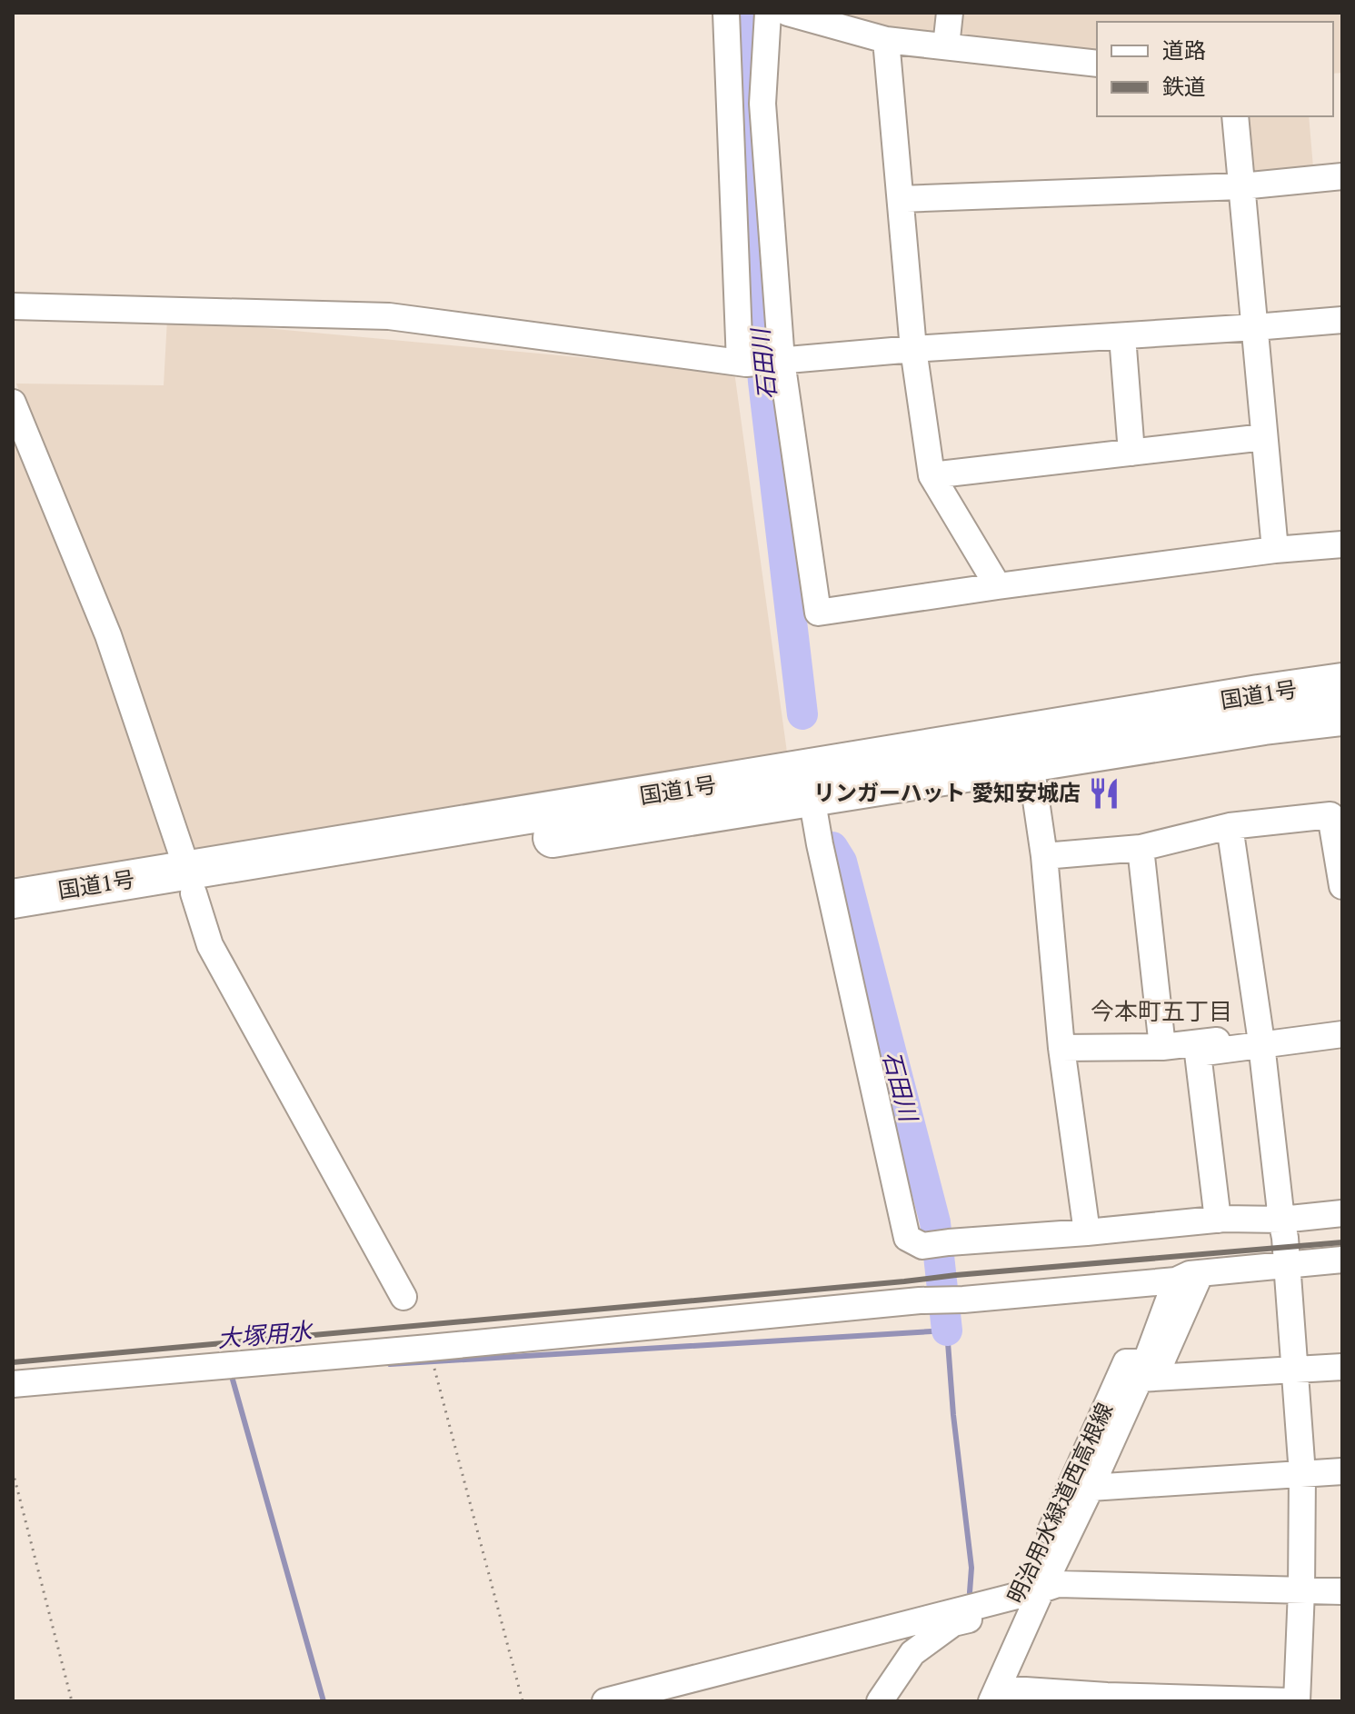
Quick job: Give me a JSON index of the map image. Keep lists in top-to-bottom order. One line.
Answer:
{"streets":{"highway":["国道1号"],"street":["明治用水緑道西高根線"]},"districts":["今本町五丁目"],"water":["石田川","大塚用水"],"places":{"restaurant":["リンガーハット 愛知安城店"]},"legend":["道路","鉄道"]}
